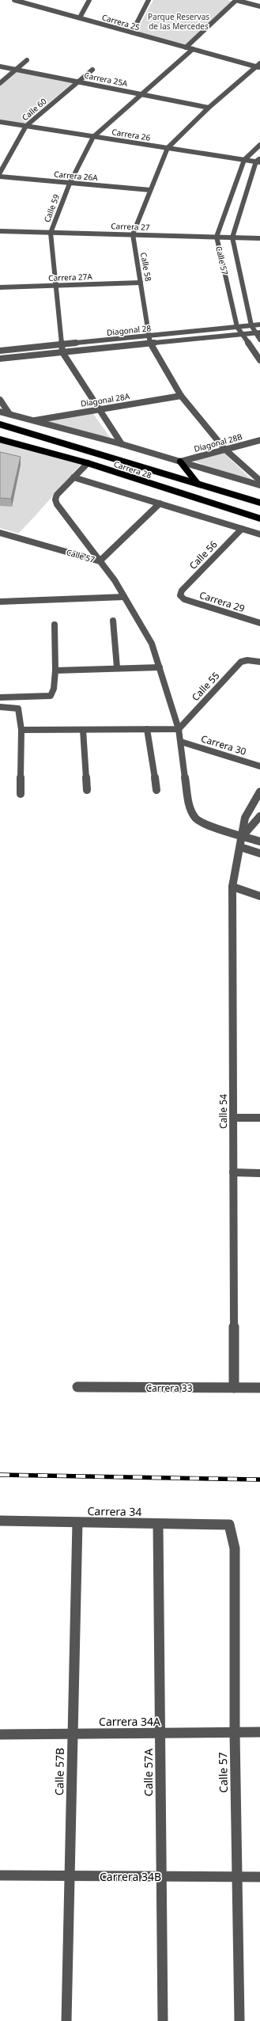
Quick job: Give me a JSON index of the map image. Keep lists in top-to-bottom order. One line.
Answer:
{"streets":{"main road":["Carrera 28"],"street":["Carrera 25","Carrera 25A","Calle 60","Carrera 26","Carrera 26A","Calle 59","Carrera 27","Calle 57","Calle 58","Carrera 27A","Diagonal 28","Diagonal 28A","Diagonal 28B","Calle 56","Carrera 29","Calle 55","Carrera 30","Calle 54","Carrera 33","Carrera 34","Carrera 34A","Calle 57B","Calle 57A","Carrera 34B"]},"crossings":[["Carrera 25","Calle 59"],["Carrera 25A","Calle 60"],["Carrera 25A","Calle 59"],["Calle 60","Carrera 26"],["Carrera 26","Calle 59"],["Carrera 26","Calle 57"],["Carrera 26A","Calle 59"],["Calle 59","Carrera 27"],["Calle 59","Carrera 27A"],["Calle 59","Diagonal 28"],["Carrera 27","Calle 57"],["Carrera 27","Calle 58"],["Calle 57","Diagonal 28"],["Calle 57","Carrera 34"],["Calle 57","Carrera 34A"],["Calle 57","Carrera 34B"],["Calle 58","Carrera 27A"],["Calle 58","Diagonal 28"],["Calle 58","Diagonal 28A"],["Calle 58","Diagonal 28B"],["Calle 56","Carrera 29"],["Calle 54","Carrera 33"],["Carrera 34","Calle 57B"],["Carrera 34","Calle 57A"],["Carrera 34A","Calle 57B"],["Carrera 34A","Calle 57A"],["Calle 57B","Carrera 34B"],["Calle 57A","Carrera 34B"]],"parks":["Parque Reservas de las Mercedes"]}
